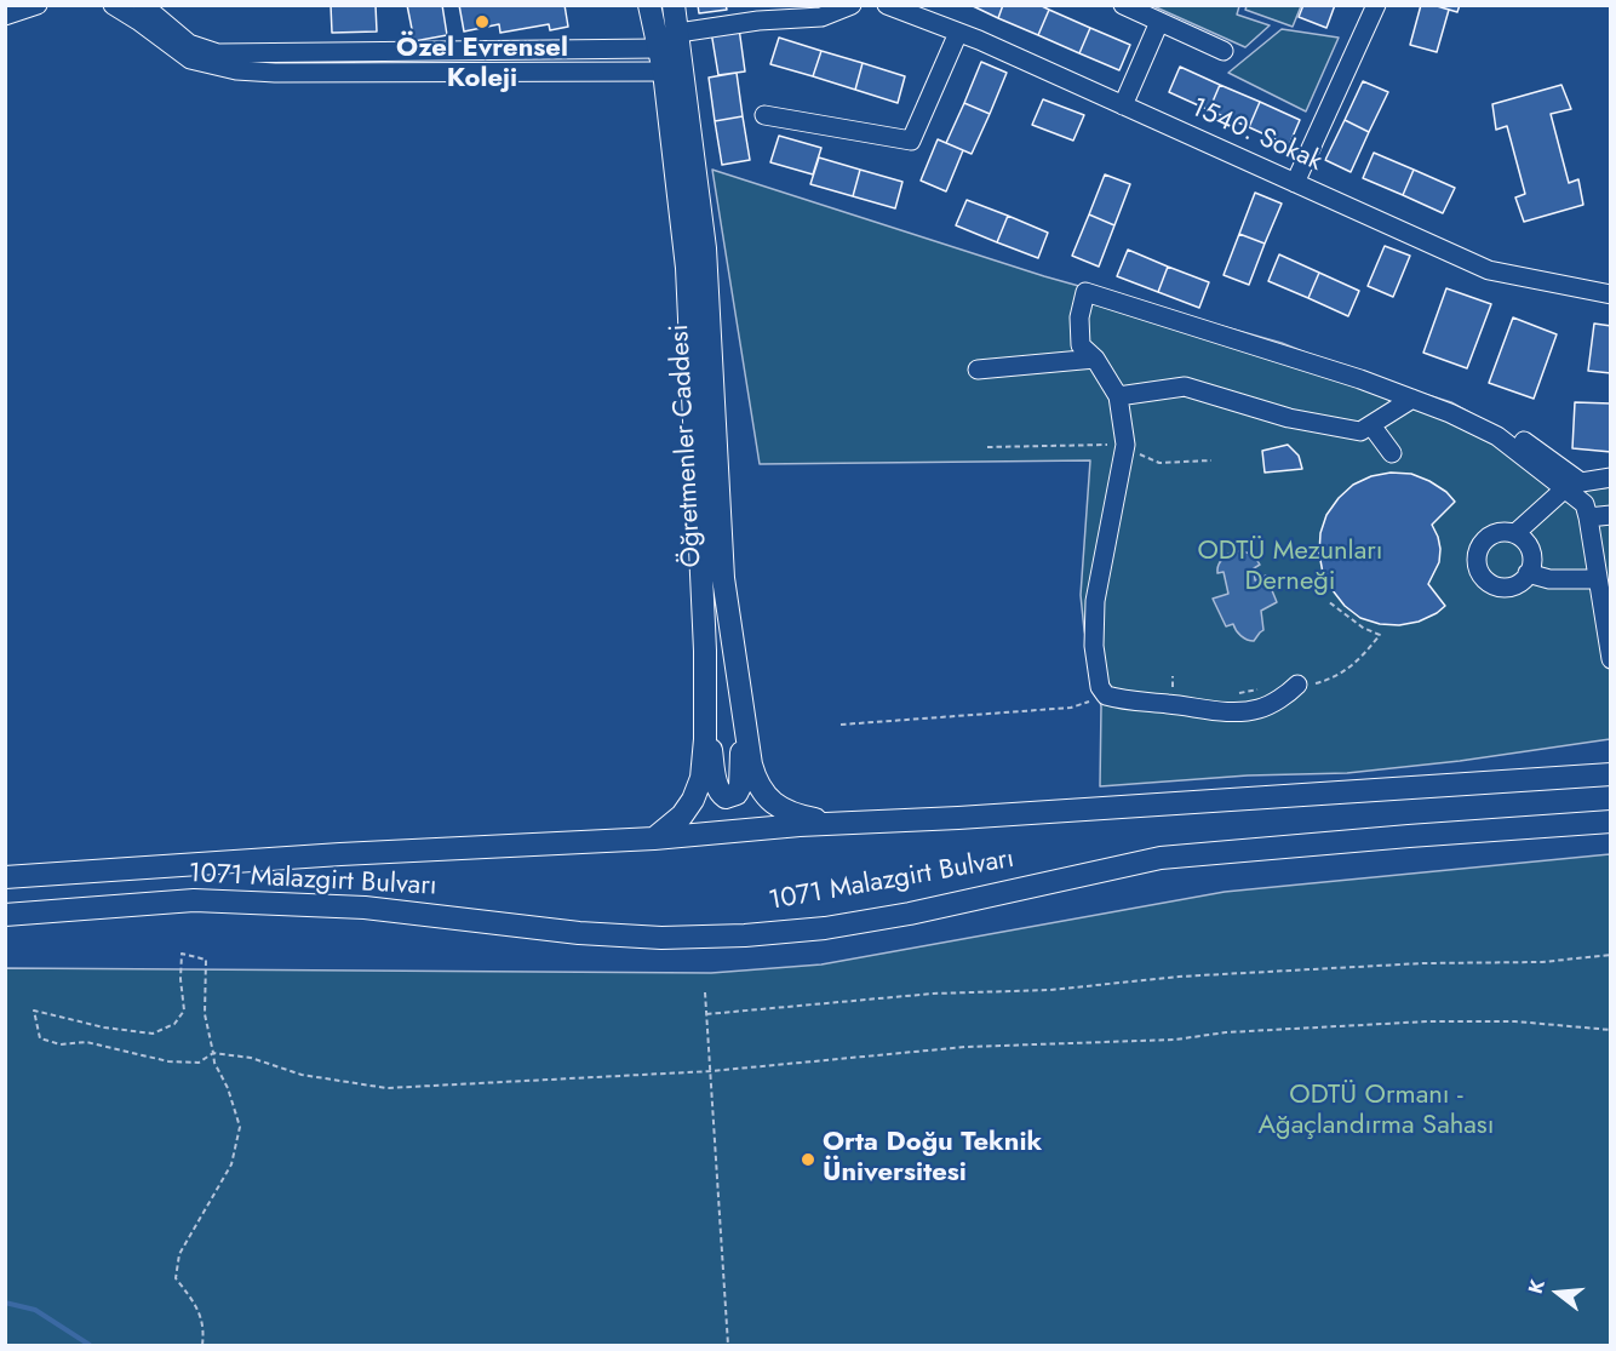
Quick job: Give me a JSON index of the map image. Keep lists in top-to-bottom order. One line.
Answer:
{"streets":{"main road":["Öğretmenler Caddesi","1071 Malazgirt Bulvarı"],"street":["1540. Sokak"]},"crossings":[["Öğretmenler Caddesi","1071 Malazgirt Bulvarı"]],"parks":["ODTÜ Mezunları Derneği","ODTÜ Ormanı - Ağaçlandırma Sahası"],"places":["Özel Evrensel Koleji","Orta Doğu Teknik Üniversitesi"],"north":"left"}
